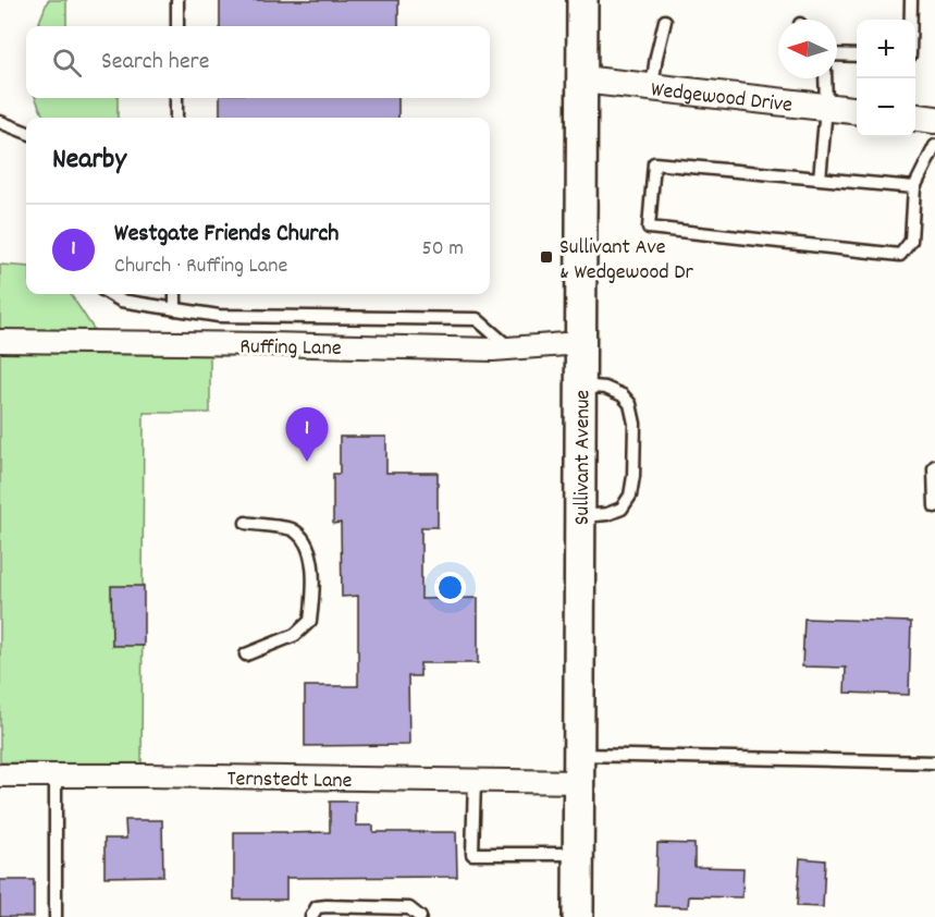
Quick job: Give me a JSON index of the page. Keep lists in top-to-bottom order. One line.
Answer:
{"streets":{"main road":["Sullivant Avenue"],"street":["Wedgewood Drive","Ruffing Lane","Ternstedt Lane"]},"crossings":[["Wedgewood Drive","Sullivant Avenue"],["Ruffing Lane","Sullivant Avenue"],["Sullivant Avenue","Ternstedt Lane"]],"places":{"transit":["Sullivant Ave & Wedgewood Dr"]},"north":"left","page":{"map_buttons":["+","−"],"search":"Search here","heading":"Nearby","list":[{"mark":"1","name":"Westgate Friends Church","note":"Church · Ruffing Lane","value":"50 m"}],"pins":"1"}}
